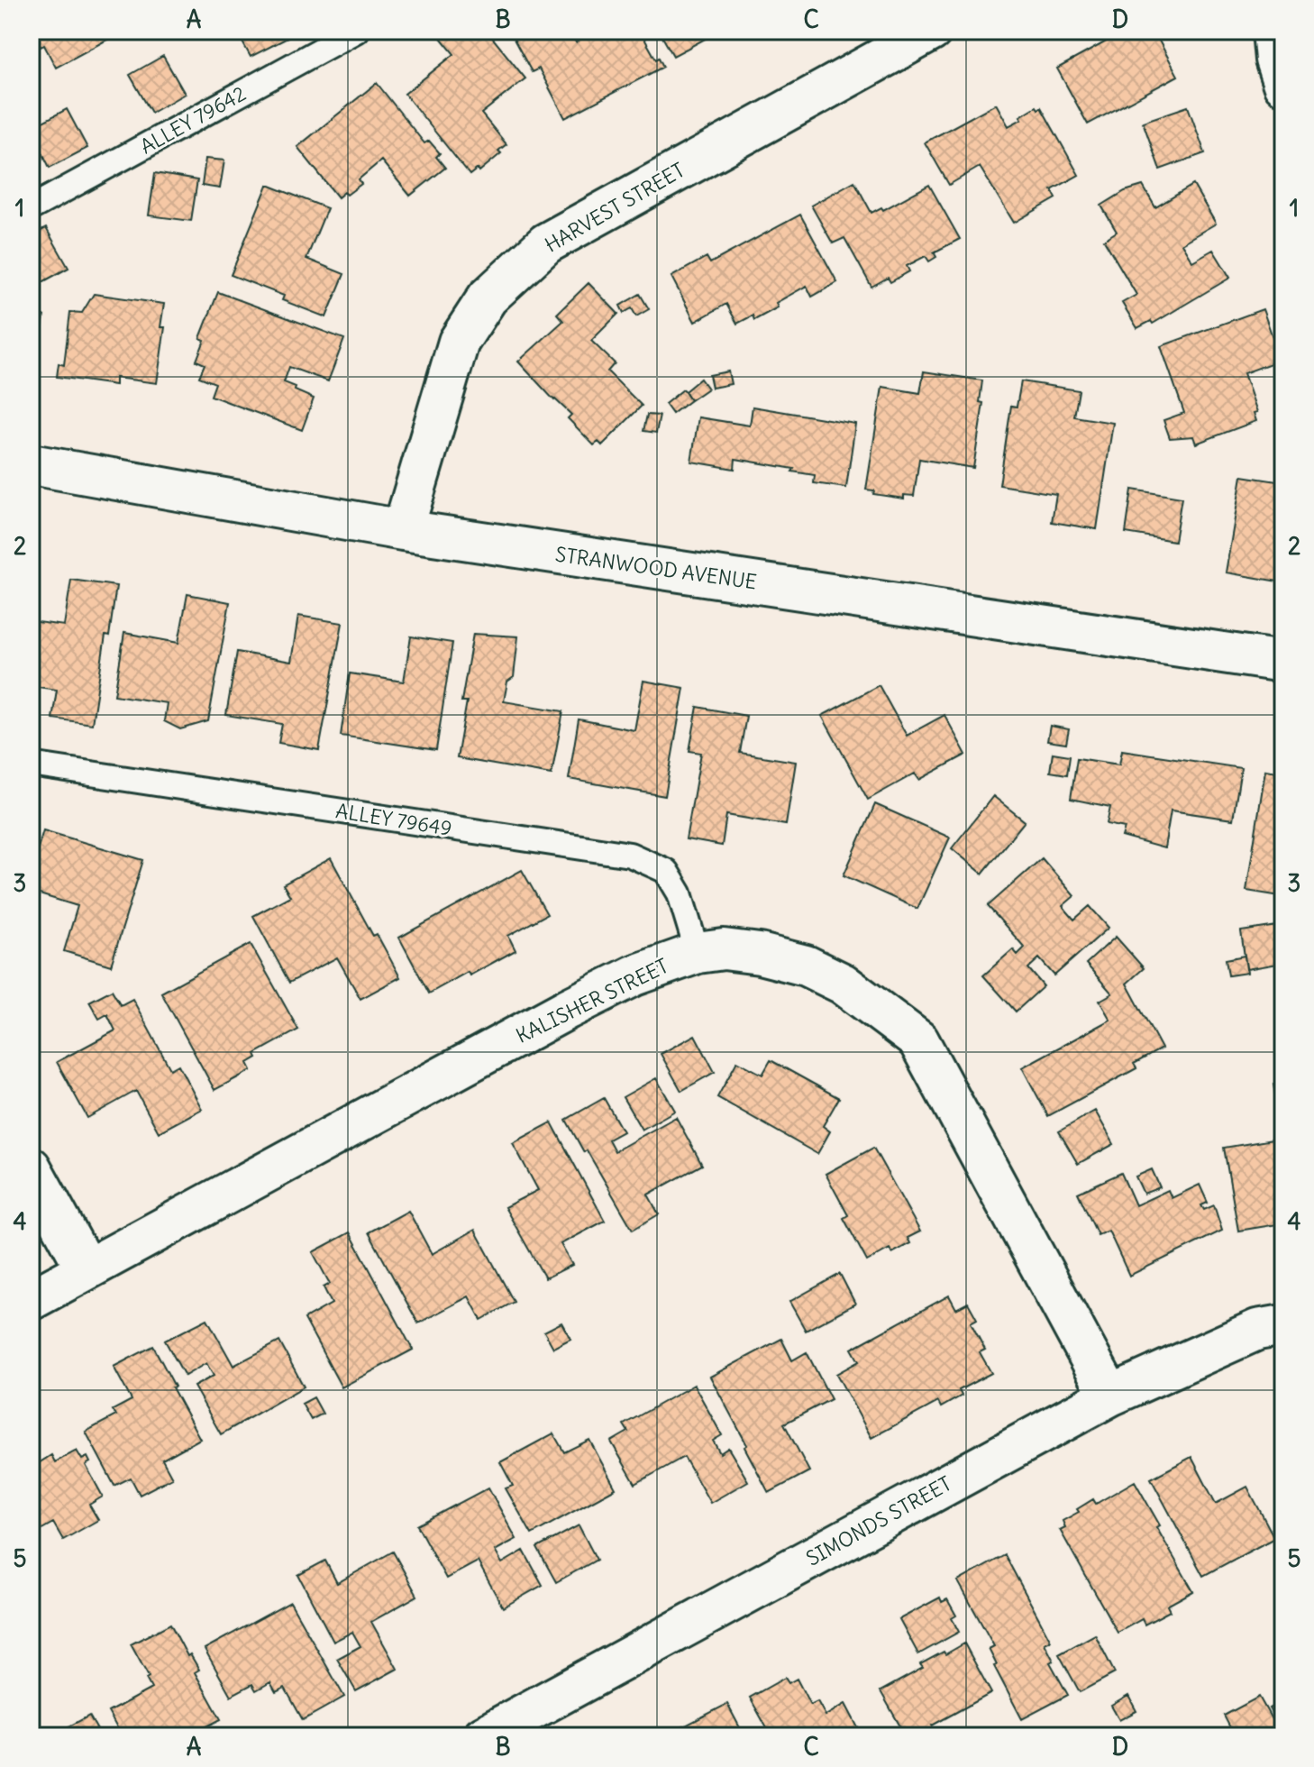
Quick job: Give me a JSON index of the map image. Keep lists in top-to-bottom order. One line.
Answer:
{"streets":{"street":["HARVEST STREET","STRANWOOD AVENUE","KALISHER STREET","SIMONDS STREET"],"lane":["ALLEY 79642","ALLEY 79649"]},"crossings":[["HARVEST STREET","STRANWOOD AVENUE"],["ALLEY 79649","KALISHER STREET"],["KALISHER STREET","SIMONDS STREET"]],"grid":{"columns":["A","B","C","D"],"rows":["1","2","3","4","5"]}}
